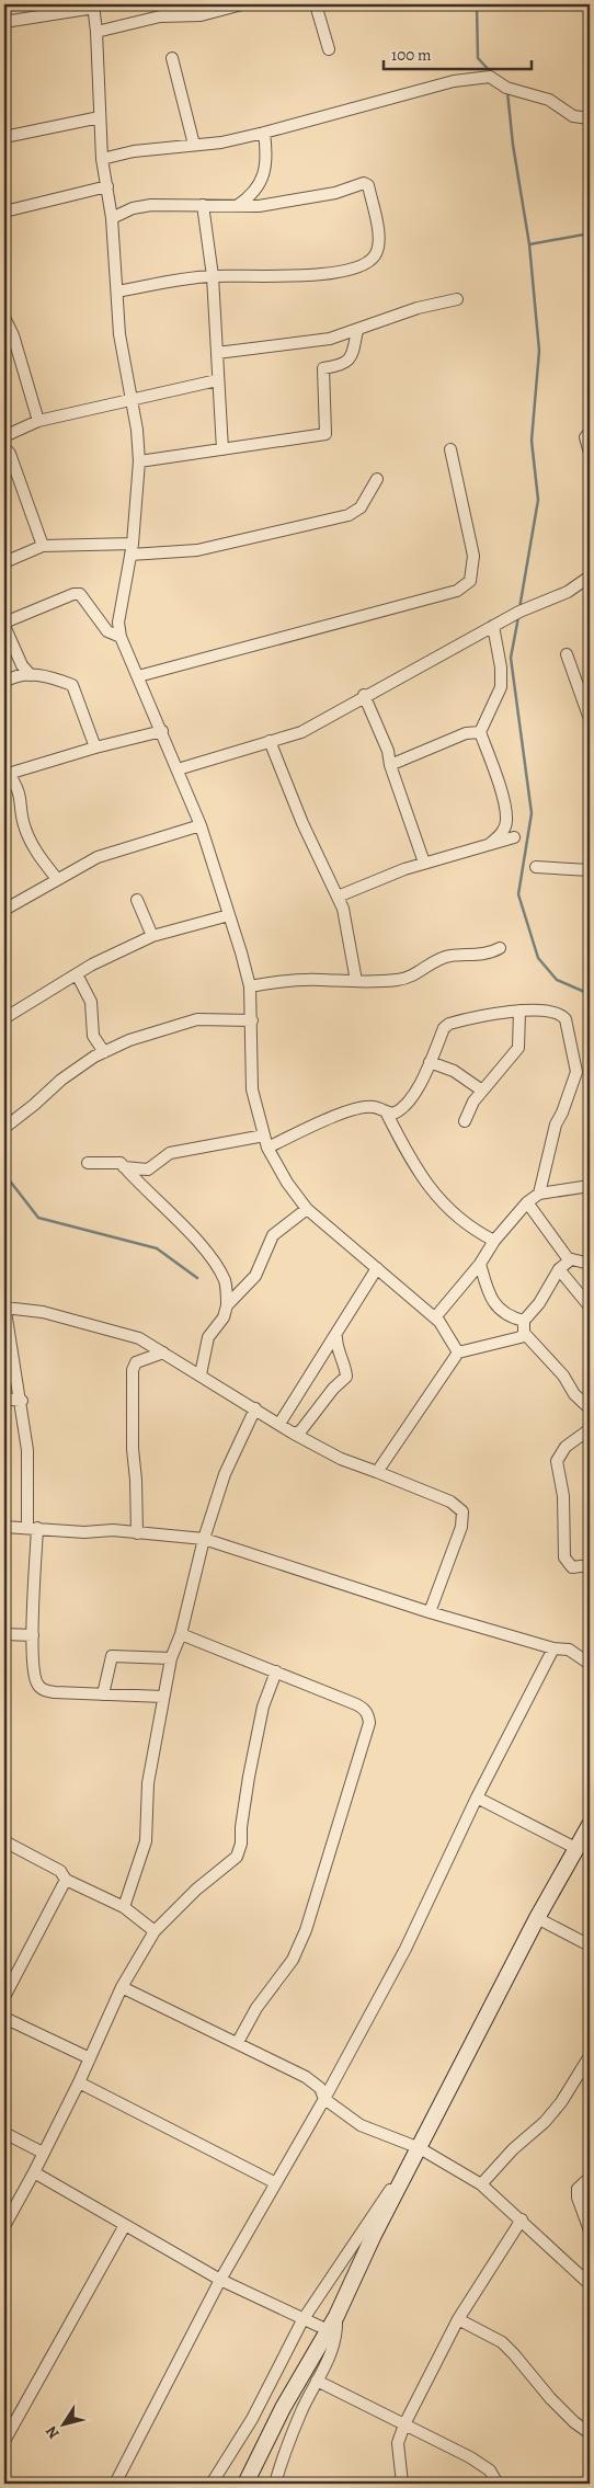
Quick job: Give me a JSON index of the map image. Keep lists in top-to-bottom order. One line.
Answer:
{"scale_bar":"100 m","north":"bottom left"}
